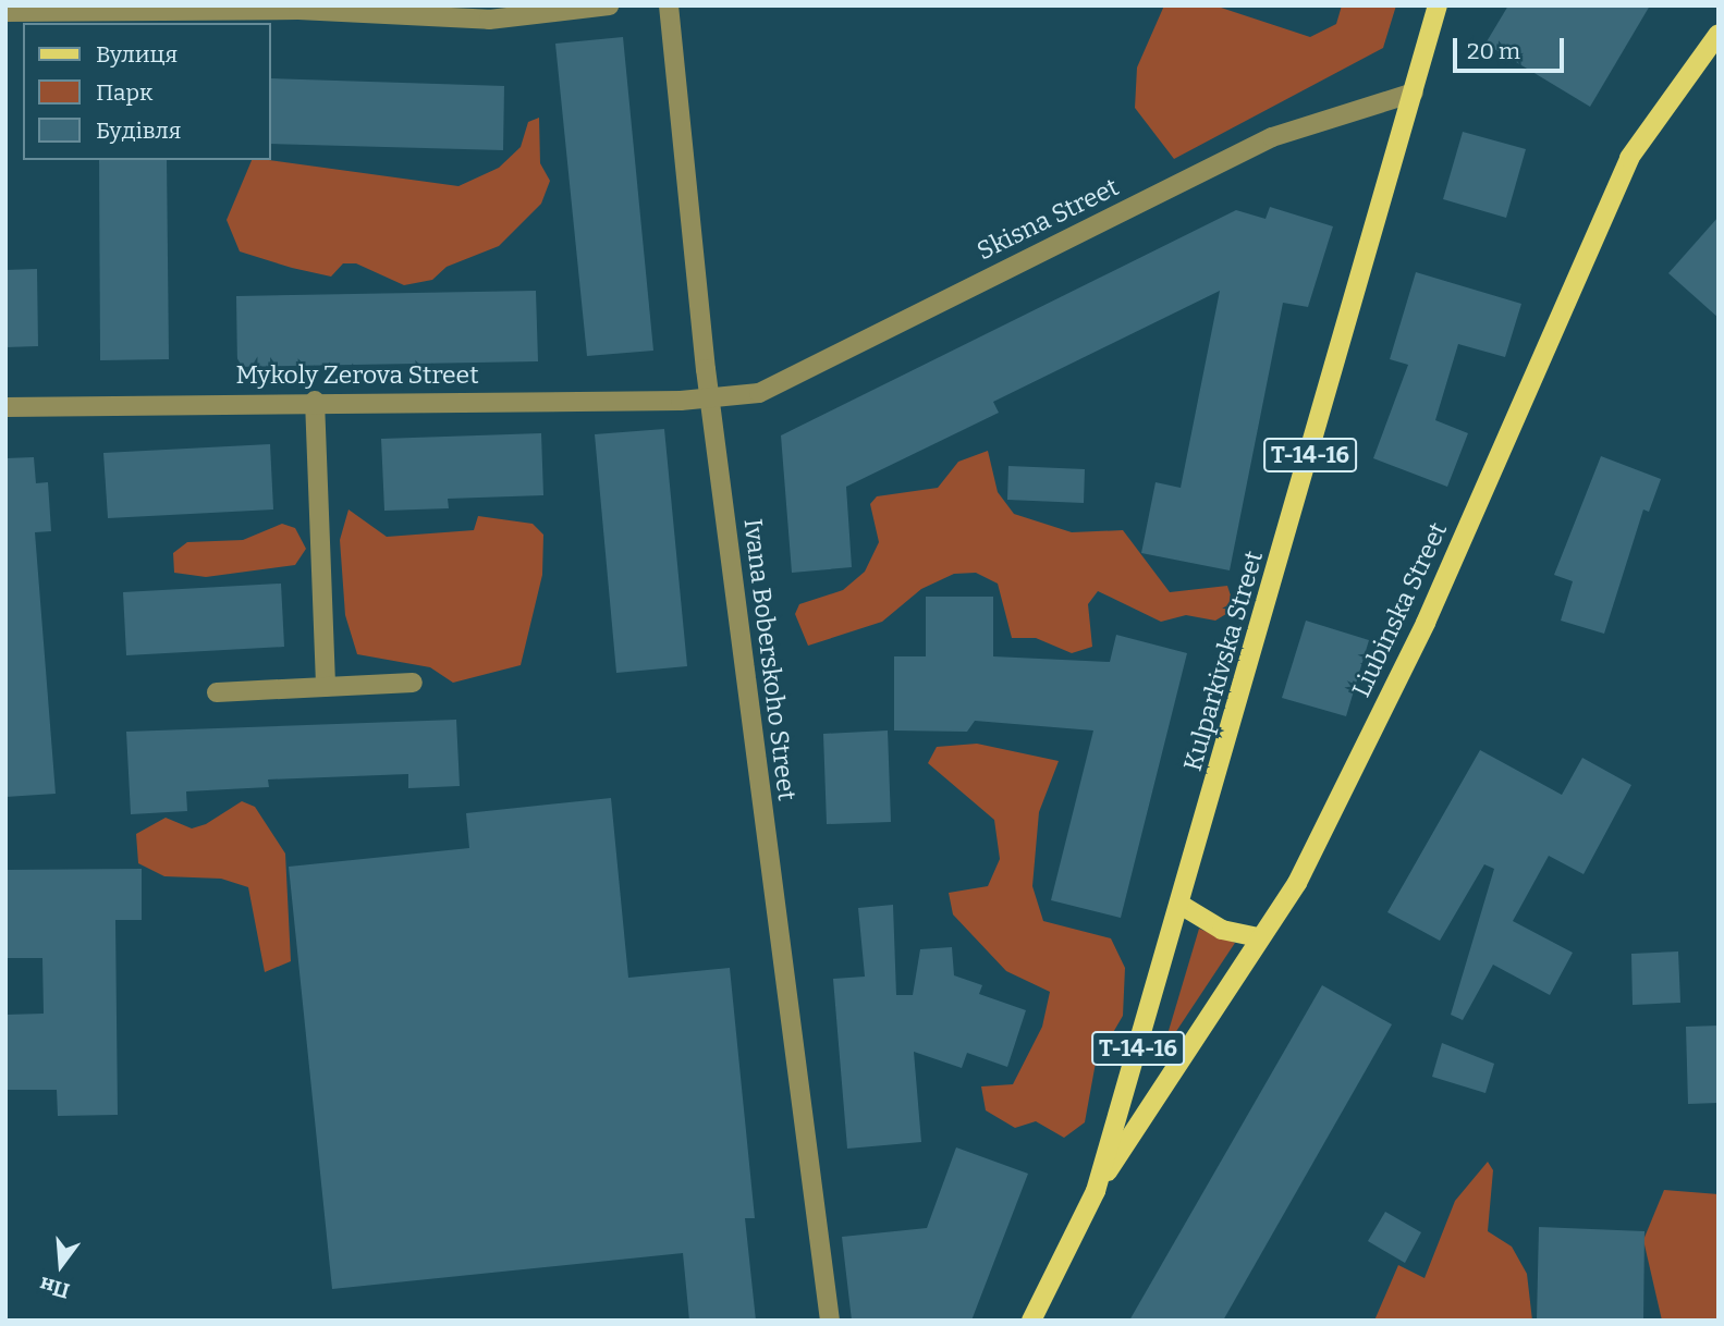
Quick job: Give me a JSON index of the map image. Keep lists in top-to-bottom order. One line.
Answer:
{"streets":{"main road":["Т-14-16","Liubinska Street","Kulparkivska Street"],"street":["Skisna Street","Mykoly Zerova Street","Ivana Boberskoho Street"]},"crossings":[["Skisna Street","Mykoly Zerova Street"],["Skisna Street","Ivana Boberskoho Street"],["Skisna Street","Kulparkivska Street"],["Mykoly Zerova Street","Ivana Boberskoho Street"],["Liubinska Street","Kulparkivska Street"]],"legend":["Вулиця","Парк","Будівля"],"scale_bar":"20 m","north":"bottom"}
